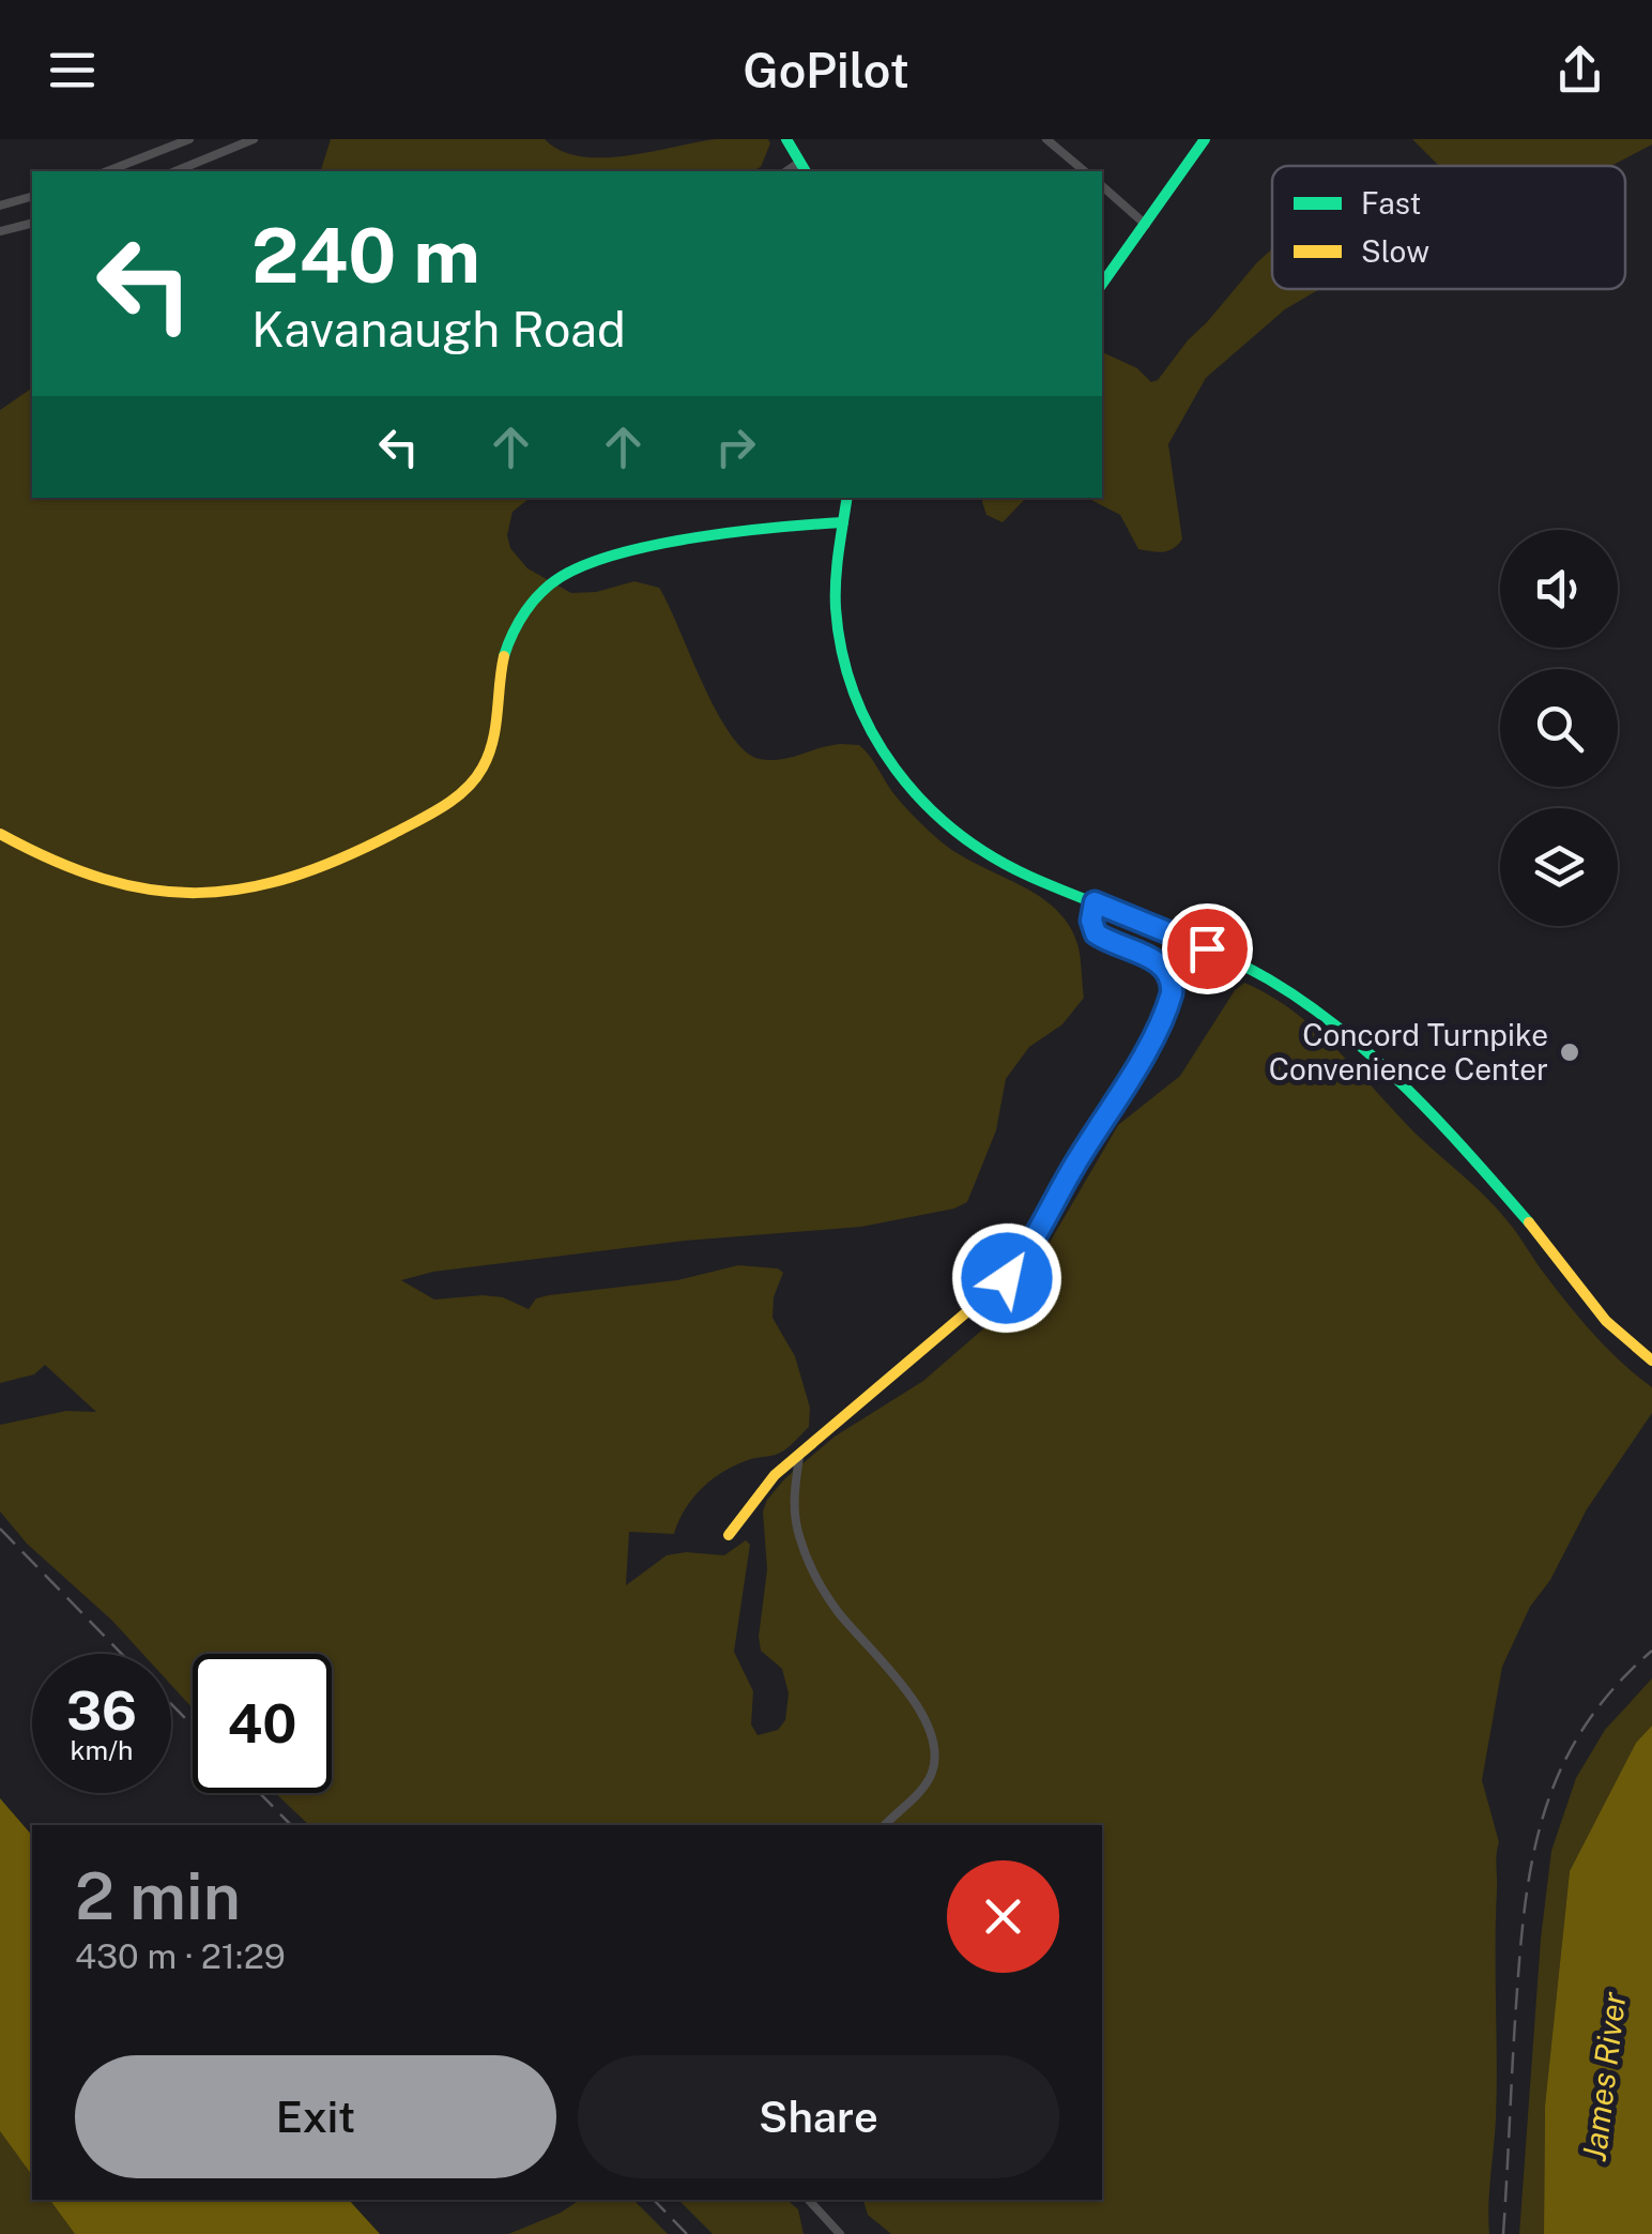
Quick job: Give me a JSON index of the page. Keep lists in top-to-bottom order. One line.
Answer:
{"water":["James River"],"places":["Concord Turnpike Convenience Center"],"legend":["Fast","Slow"],"page":{"header":"GoPilot","turn":["240 m","Kavanaugh Road"],"speed":"36 km/h","limit":"40","heading":["2 min","430 m · 21:29"],"buttons":["Exit","Share"]}}
